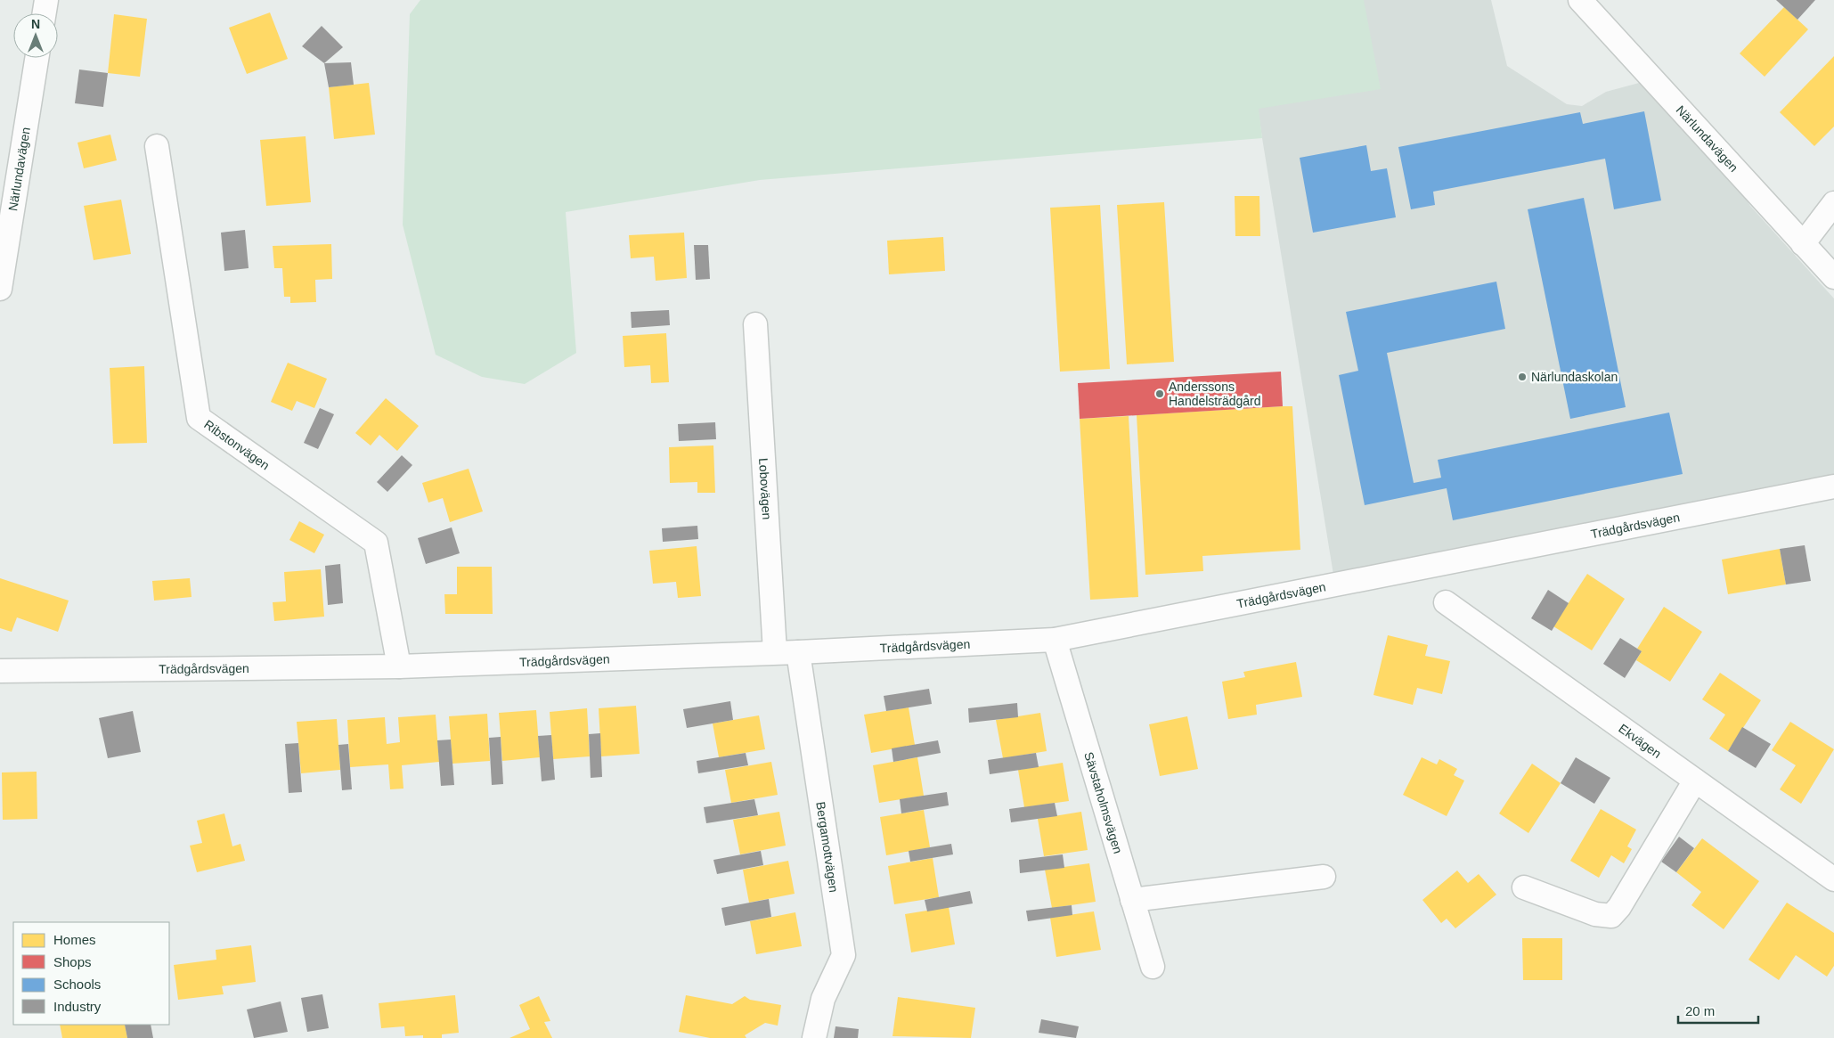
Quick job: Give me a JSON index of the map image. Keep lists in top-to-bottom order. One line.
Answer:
{"streets":{"street":["Närlundavägen","Ribstonvägen","Lobovägen","Trädgårdsvägen","Ekvägen","Sävstaholmsvägen","Bergamottvägen"]},"crossings":[["Ribstonvägen","Trädgårdsvägen"],["Lobovägen","Trädgårdsvägen"],["Trädgårdsvägen","Sävstaholmsvägen"],["Trädgårdsvägen","Bergamottvägen"]],"places":["Närlundaskolan","Anderssons Handelsträdgård"],"legend":["Homes","Shops","Schools","Industry"],"scale_bar":"20 m","north":"top"}
